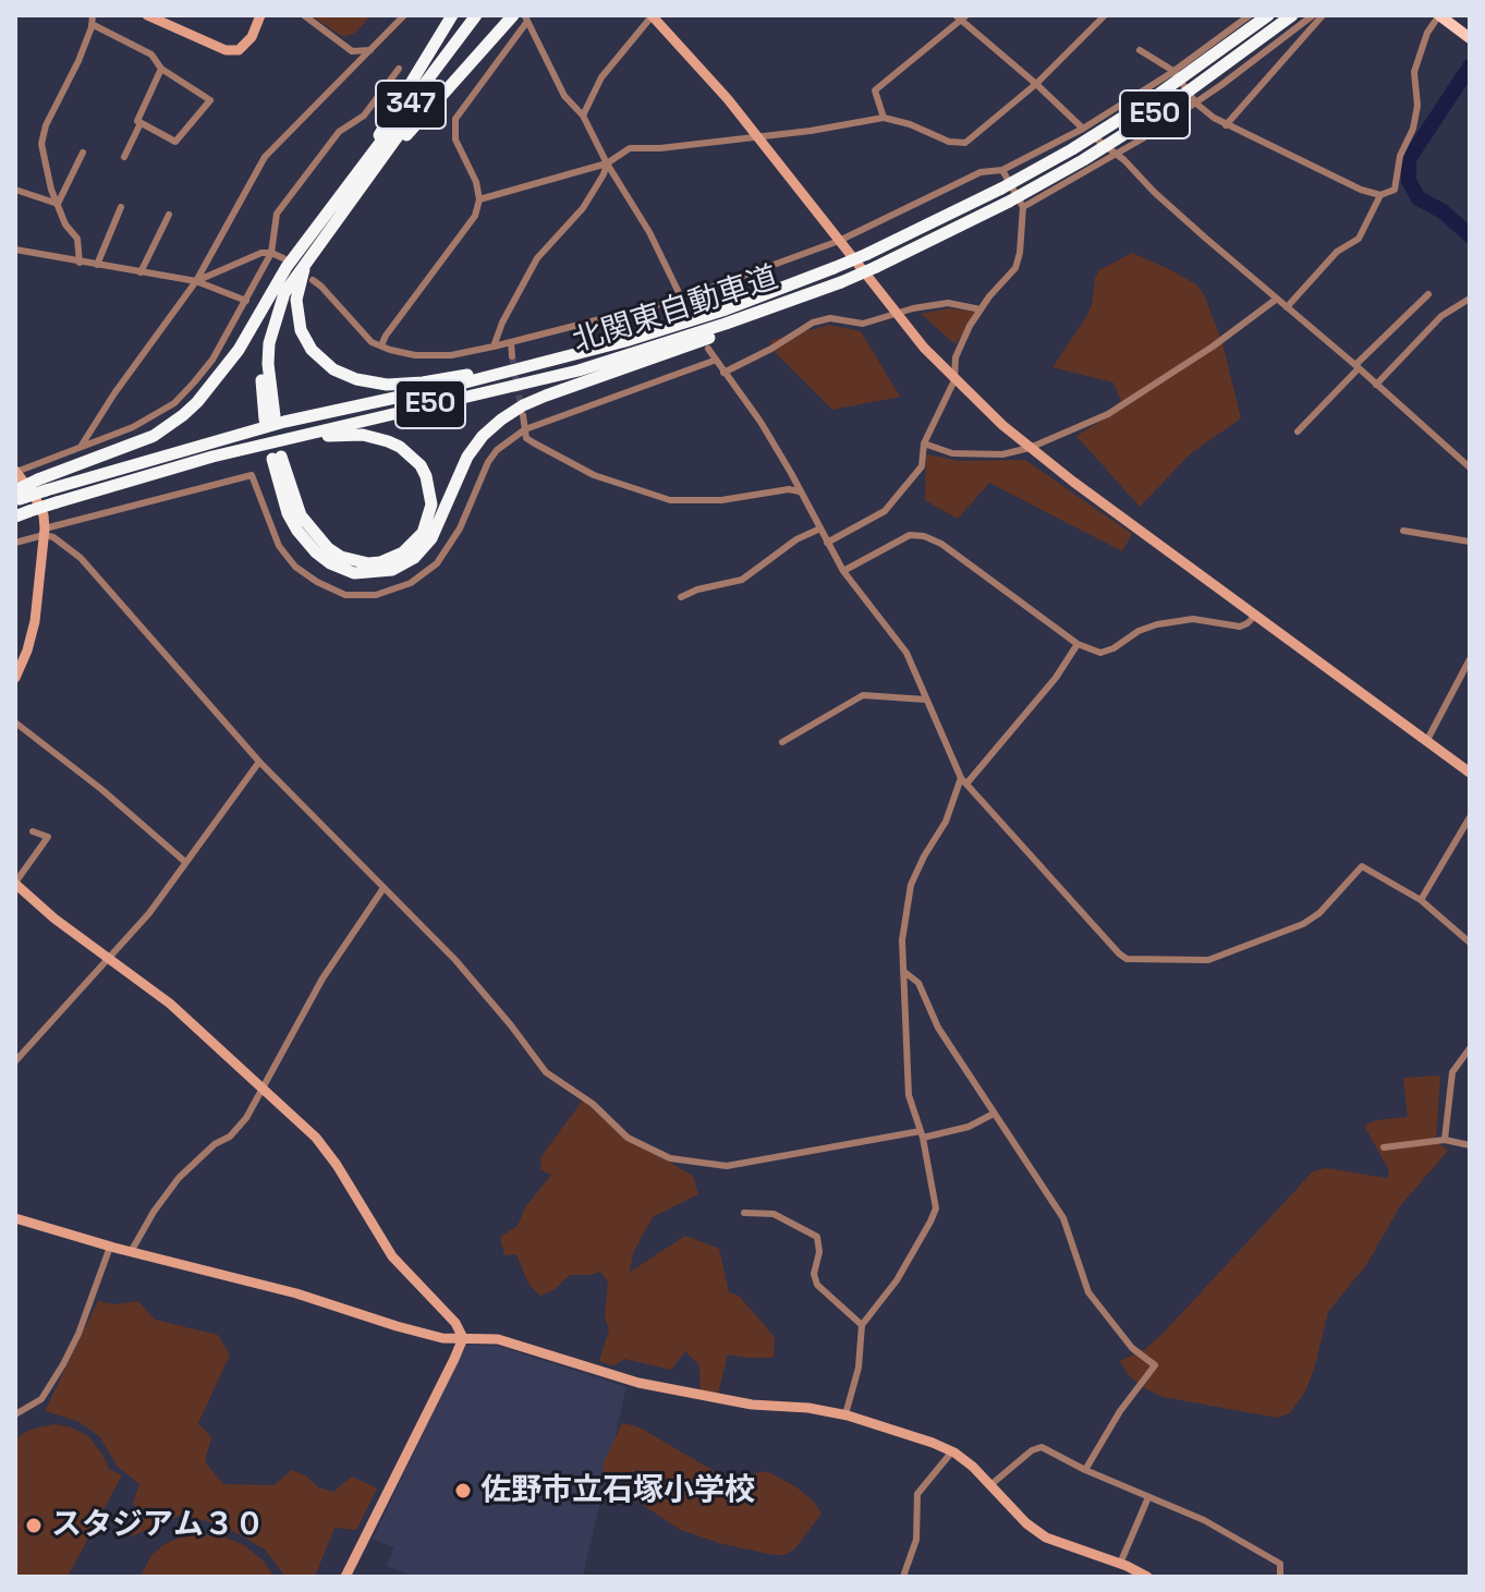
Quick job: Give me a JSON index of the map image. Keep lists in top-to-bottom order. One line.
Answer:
{"streets":{"highway":["347","E50","北関東自動車道"]},"places":["佐野市立石塚小学校","スタジアム３０"]}
